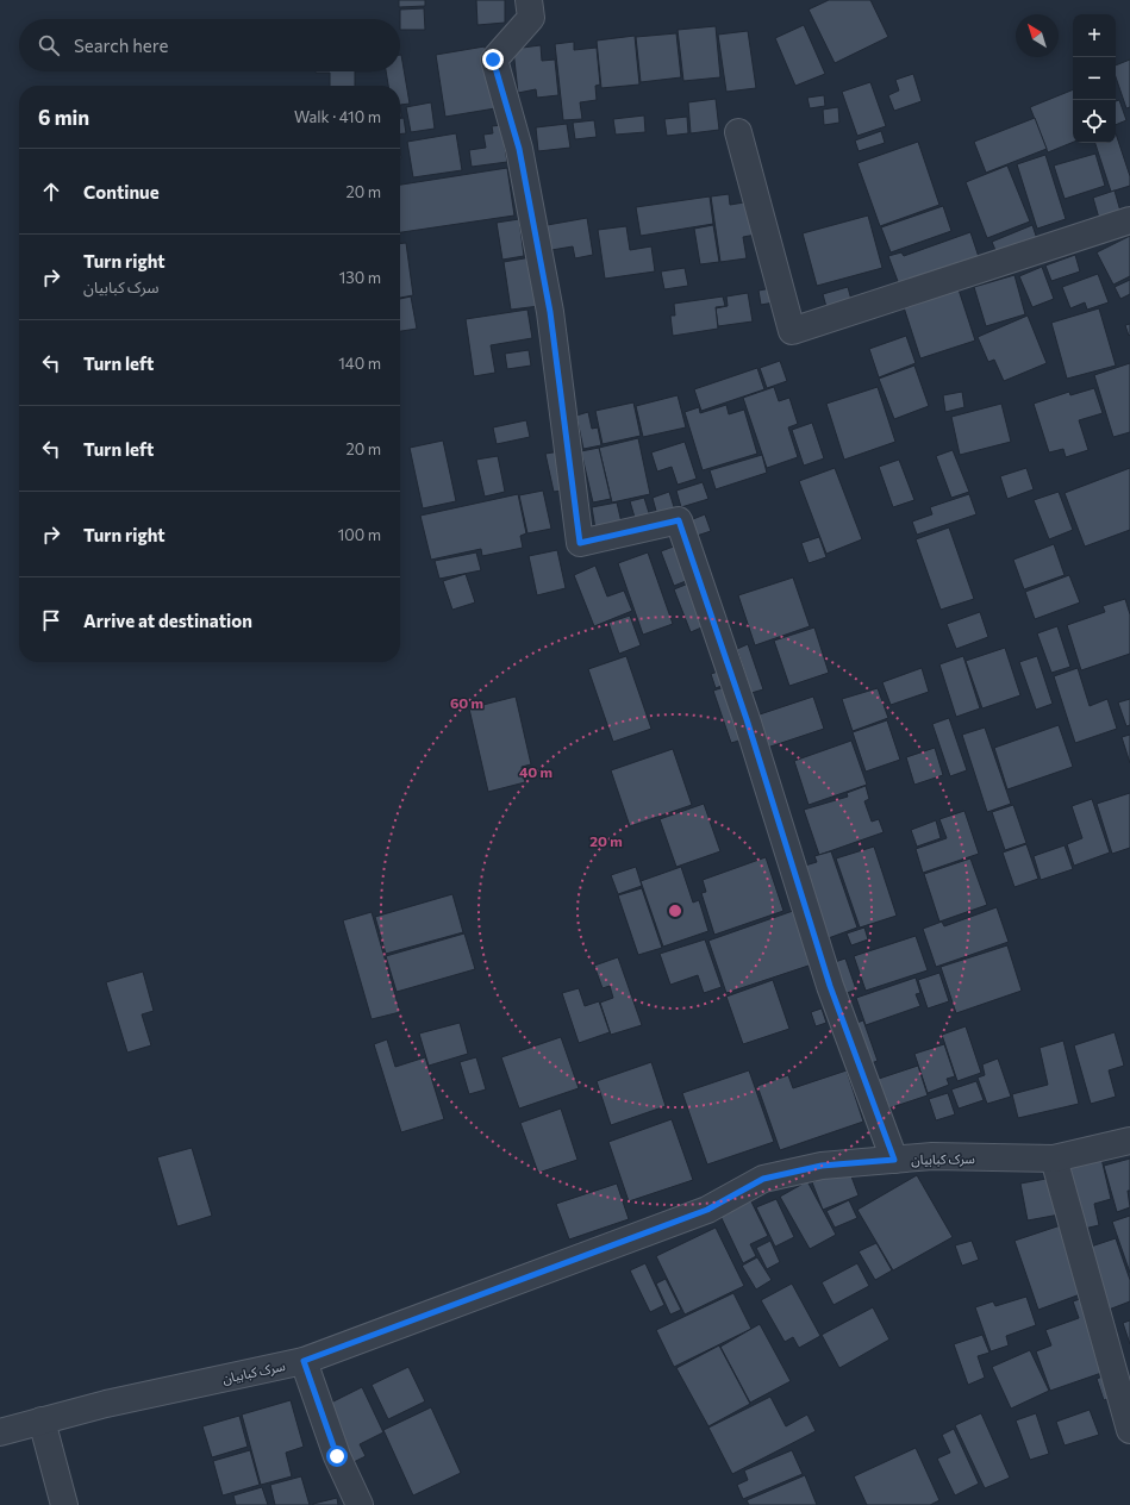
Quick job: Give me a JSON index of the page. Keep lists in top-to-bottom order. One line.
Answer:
{"streets":{"street":["سرک کبابیان"]},"north":"top left","page":{"map_buttons":["+","−"],"search":"Search here","heading":["6 min","Walk · 410 m"],"list":[["Continue","20 m"],["Turn right","سرک کبابیان","130 m"],["Turn left","140 m"],["Turn left","20 m"],["Turn right","100 m"],"Arrive at destination"]},"rings":["60 m","40 m","20 m"]}
